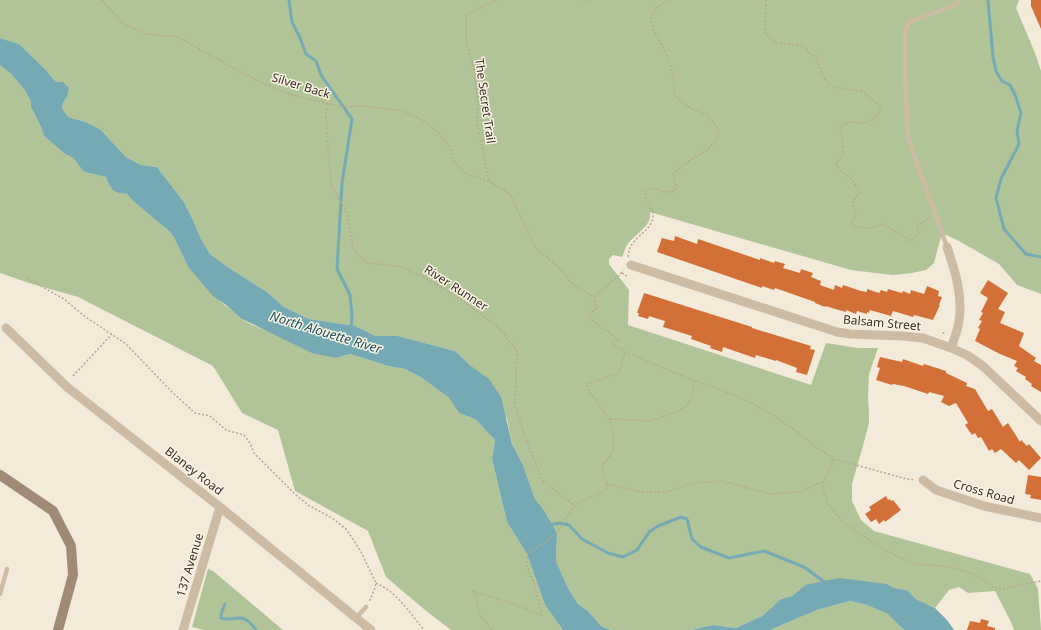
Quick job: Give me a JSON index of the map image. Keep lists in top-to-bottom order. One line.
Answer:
{"streets":{"street":["Balsam Street","Blaney Road","Cross Road","137 Avenue"],"path":["Silver Back","The Secret Trail","River Runner"]},"crossings":[["Silver Back","The Secret Trail"],["Silver Back","River Runner"],["Blaney Road","137 Avenue"]],"water":["North Alouette River"]}
